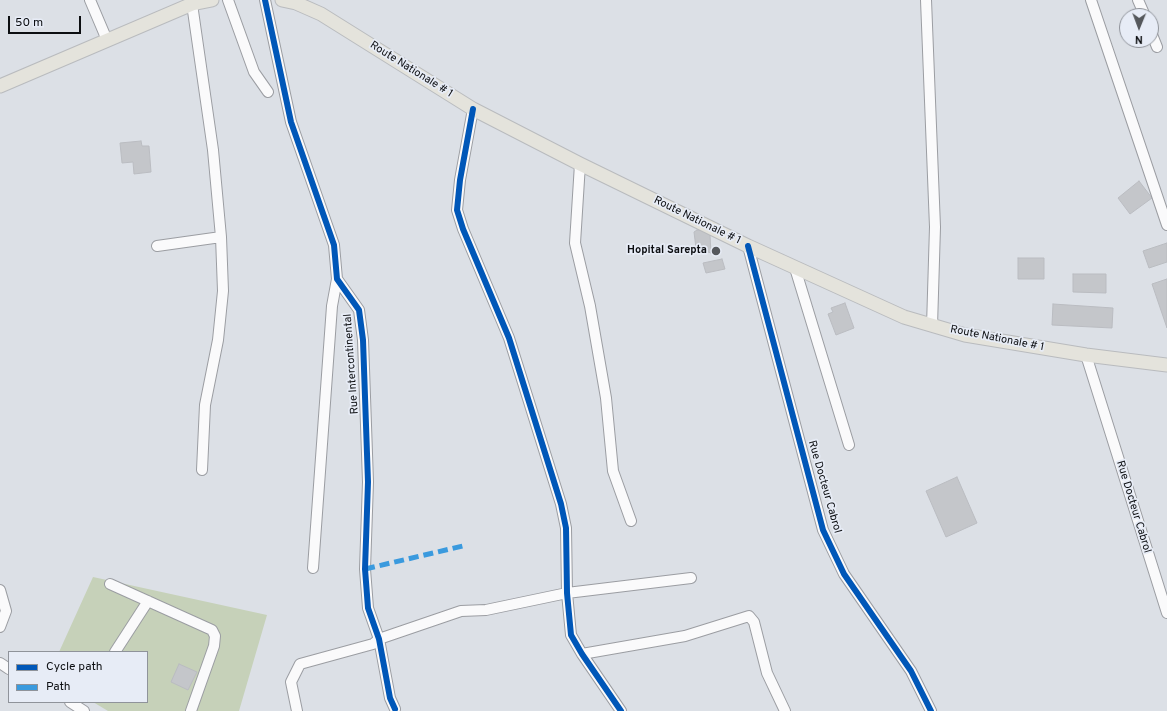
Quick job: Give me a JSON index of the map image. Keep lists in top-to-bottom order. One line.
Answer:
{"streets":{"main road":["Route Nationale # 1"],"street":["Rue Intercontinental","Rue Docteur Cabrol"]},"crossings":[["Route Nationale # 1","Rue Docteur Cabrol"]],"places":["Hopital Sarepta"],"legend":["Cycle path","Path"],"scale_bar":"50 m","north":"bottom"}
